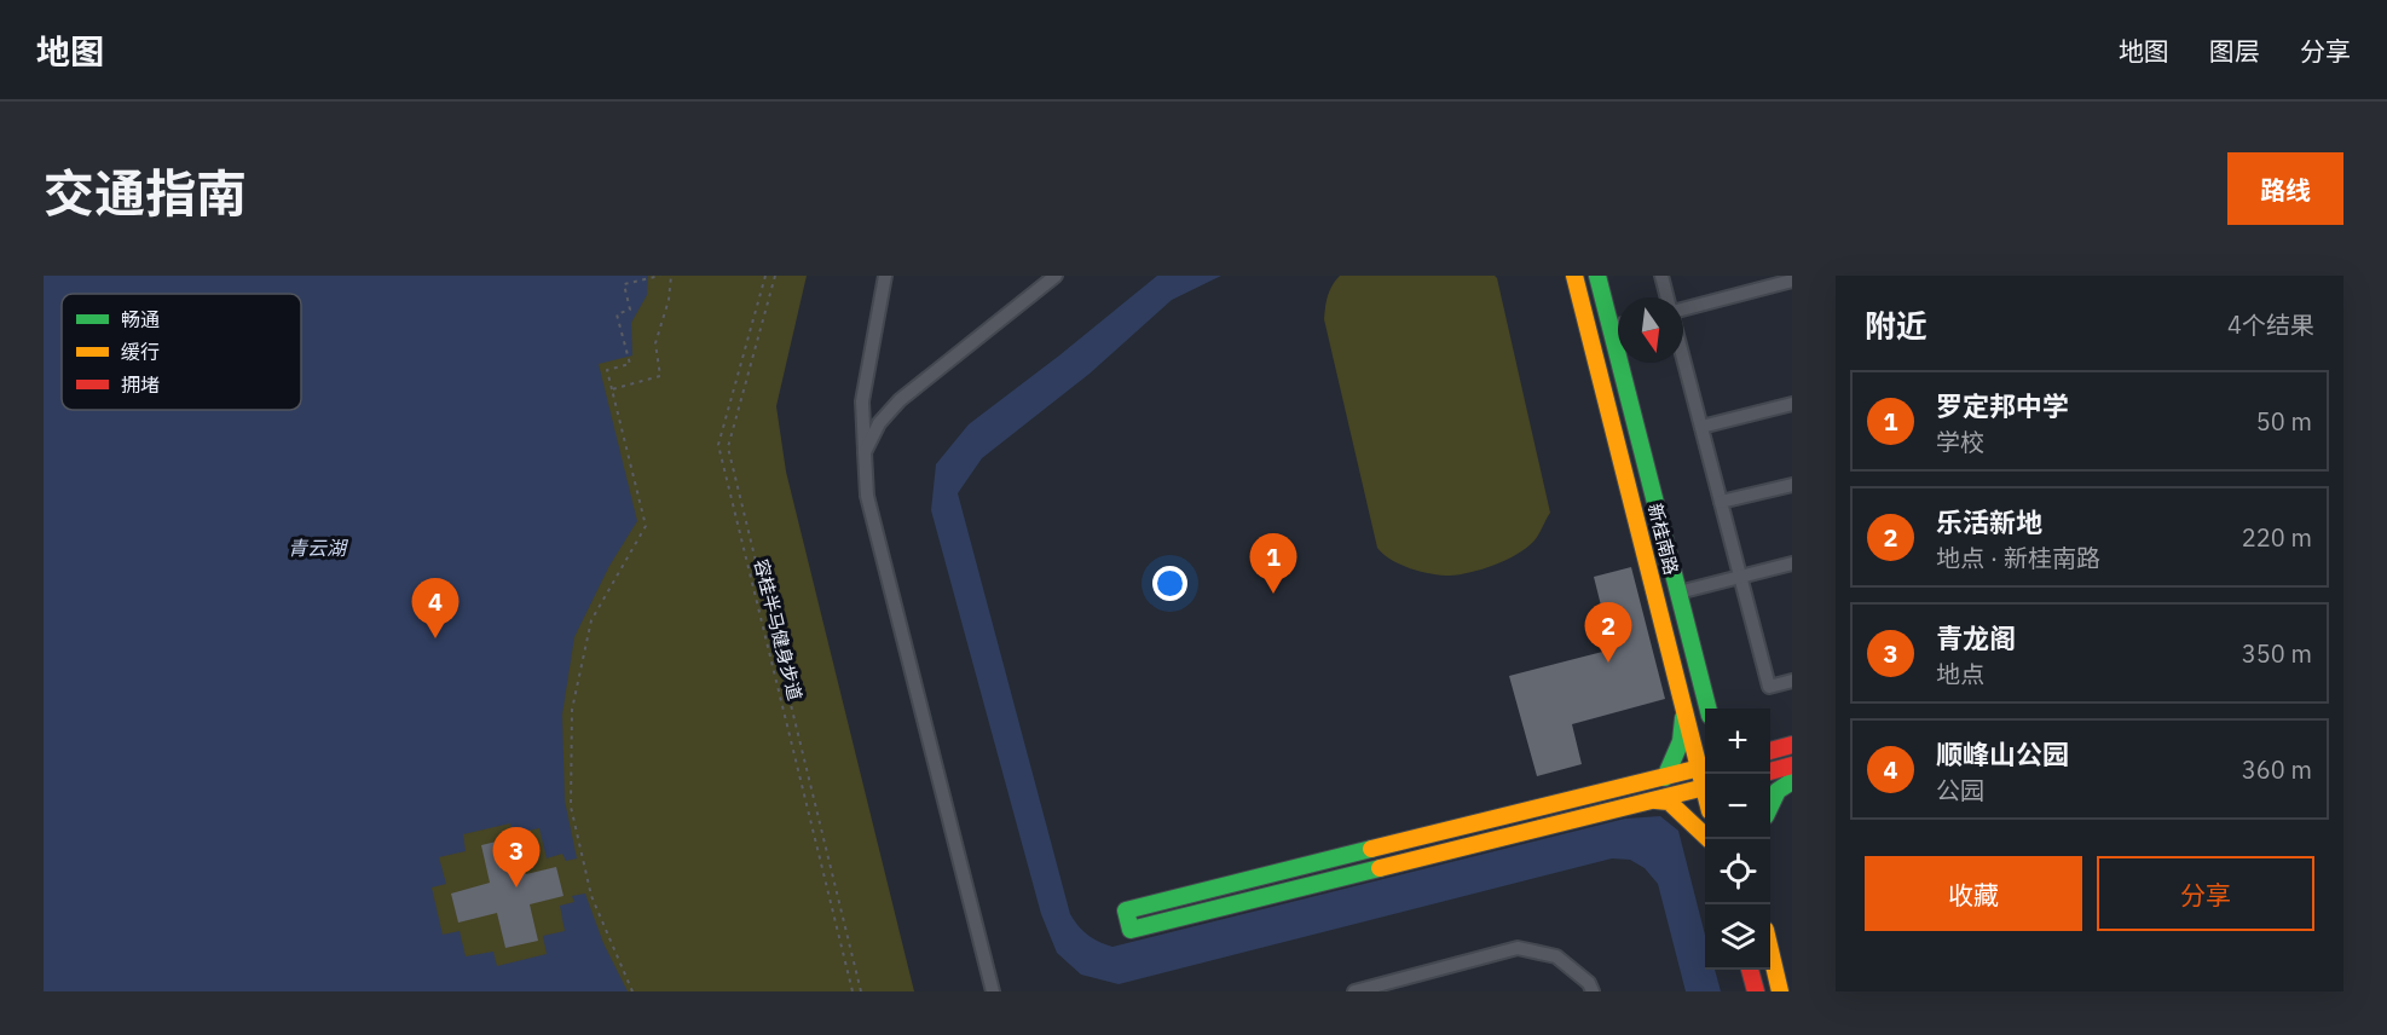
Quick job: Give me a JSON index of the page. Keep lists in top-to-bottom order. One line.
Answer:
{"streets":{"street":["新桂南路"],"path":["容桂半马健身步道"]},"water":["青云湖"],"legend":["畅通","缓行","拥堵"],"north":"bottom","page":{"header":"地图","nav":["地图","图层","分享"],"title":"交通指南","buttons":["路线",["收藏","分享"]],"heading":["附近","4个结果"],"list":[{"mark":"1","name":"罗定邦中学","note":"学校","value":"50 m"},{"mark":"2","name":"乐活新地","note":"地点 · 新桂南路","value":"220 m"},{"mark":"3","name":"青龙阁","note":"地点","value":"350 m"},{"mark":"4","name":"顺峰山公园","note":"公园","value":"360 m"}],"pins":["1","4","2","3"],"map_buttons":["+","−"]}}
